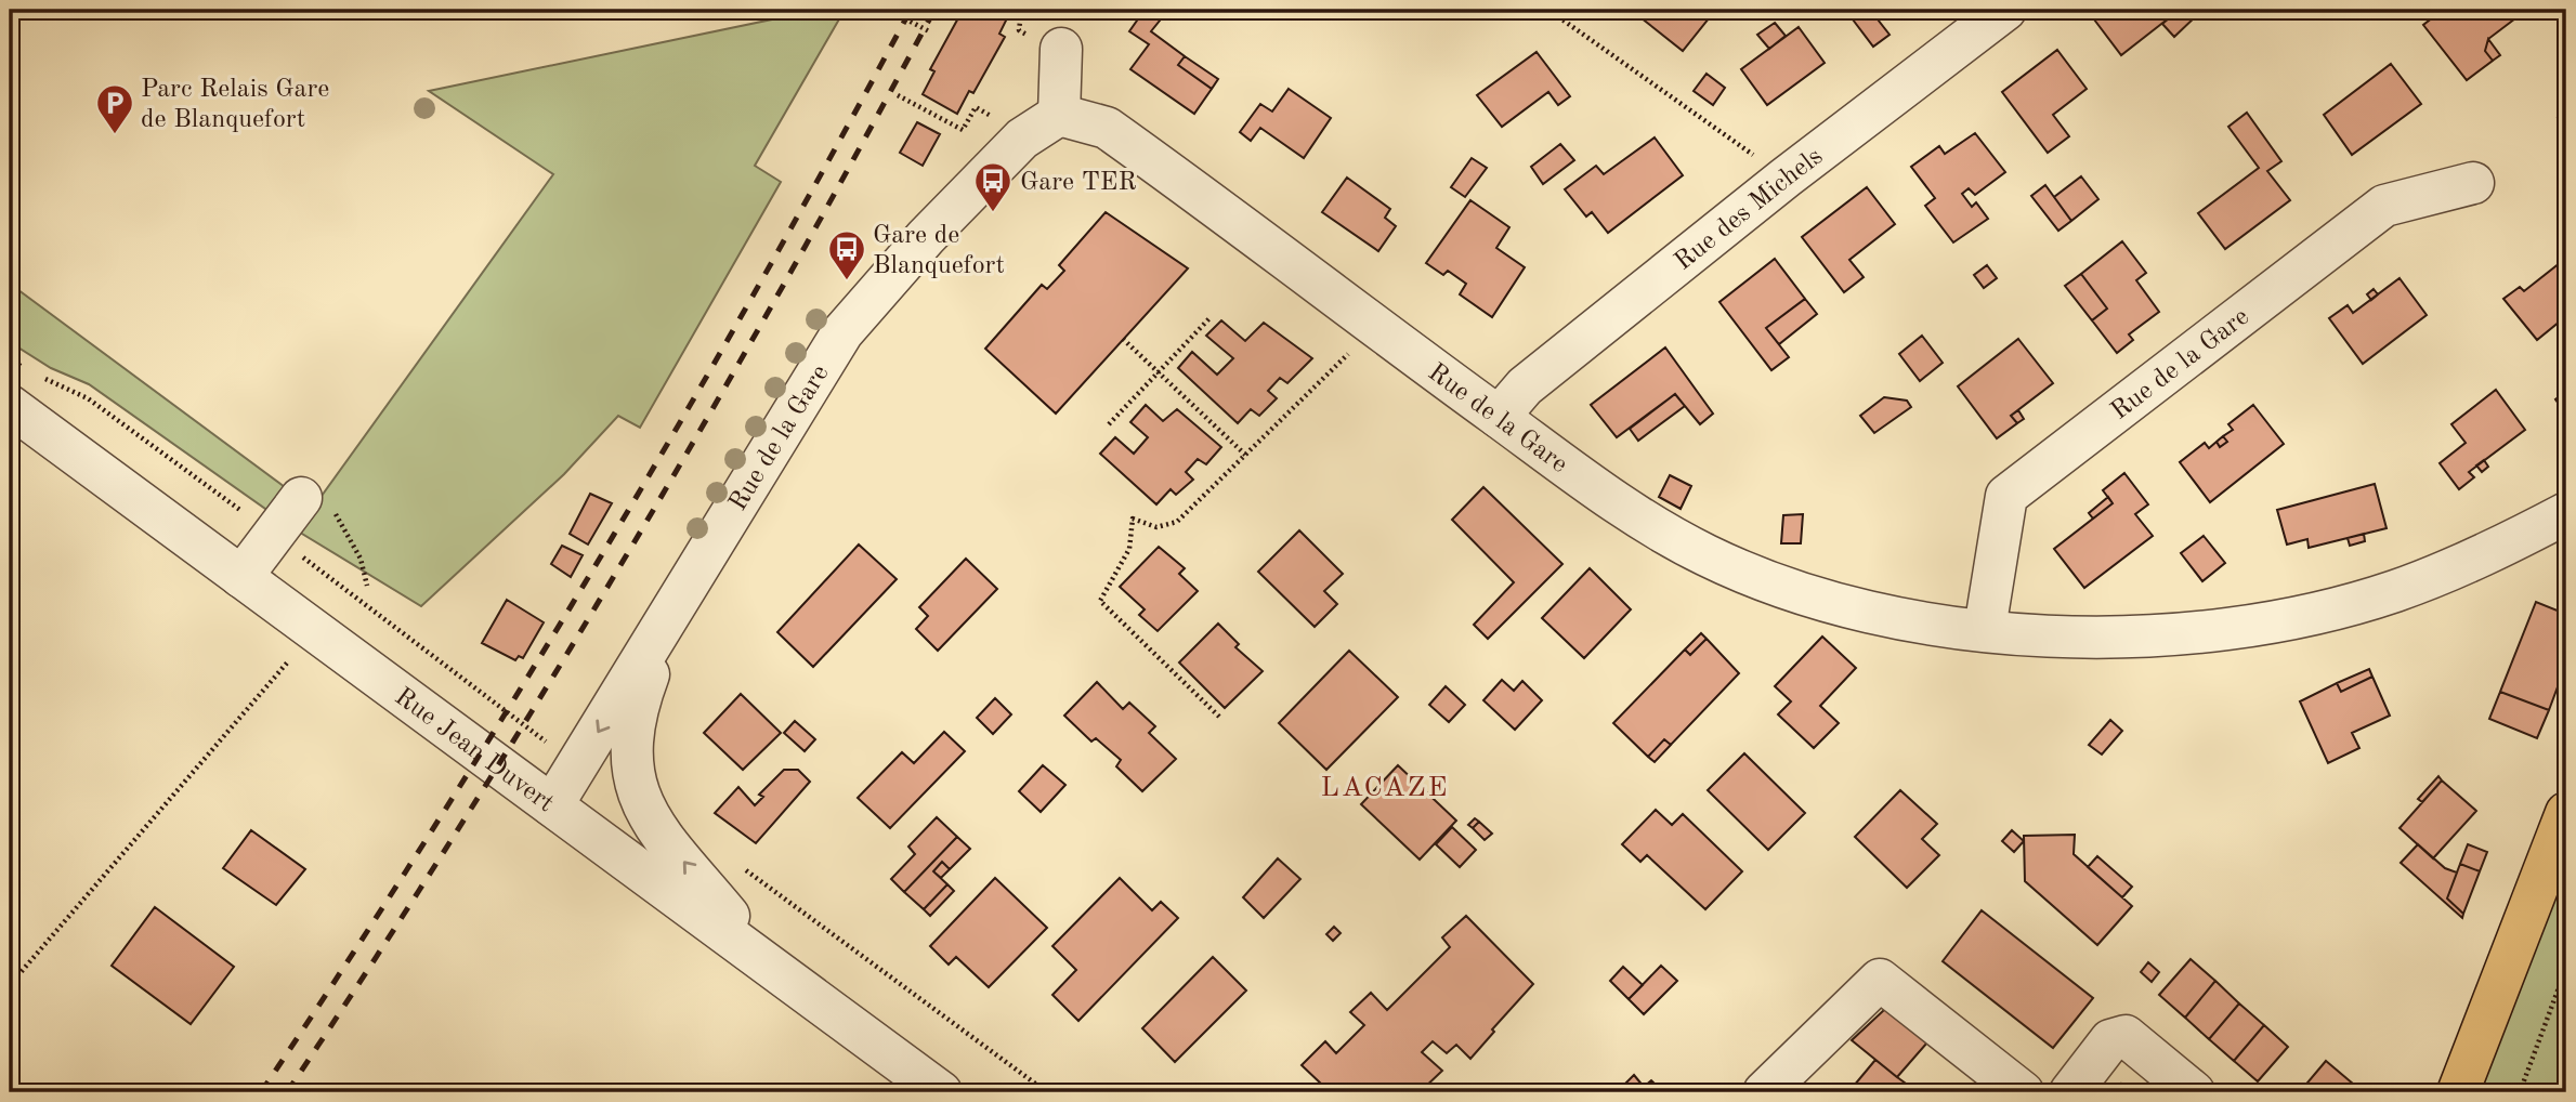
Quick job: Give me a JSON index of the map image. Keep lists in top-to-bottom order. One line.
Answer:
{"streets":{"street":["Rue des Michels","Rue de la Gare","Rue Jean Duvert"]},"crossings":[["Rue des Michels","Rue de la Gare"],["Rue de la Gare","Rue Jean Duvert"]],"districts":["LACAZE"],"places":{"parking":["Parc Relais Gare de Blanquefort"],"bus stop":["Gare TER","Gare de Blanquefort"]}}
